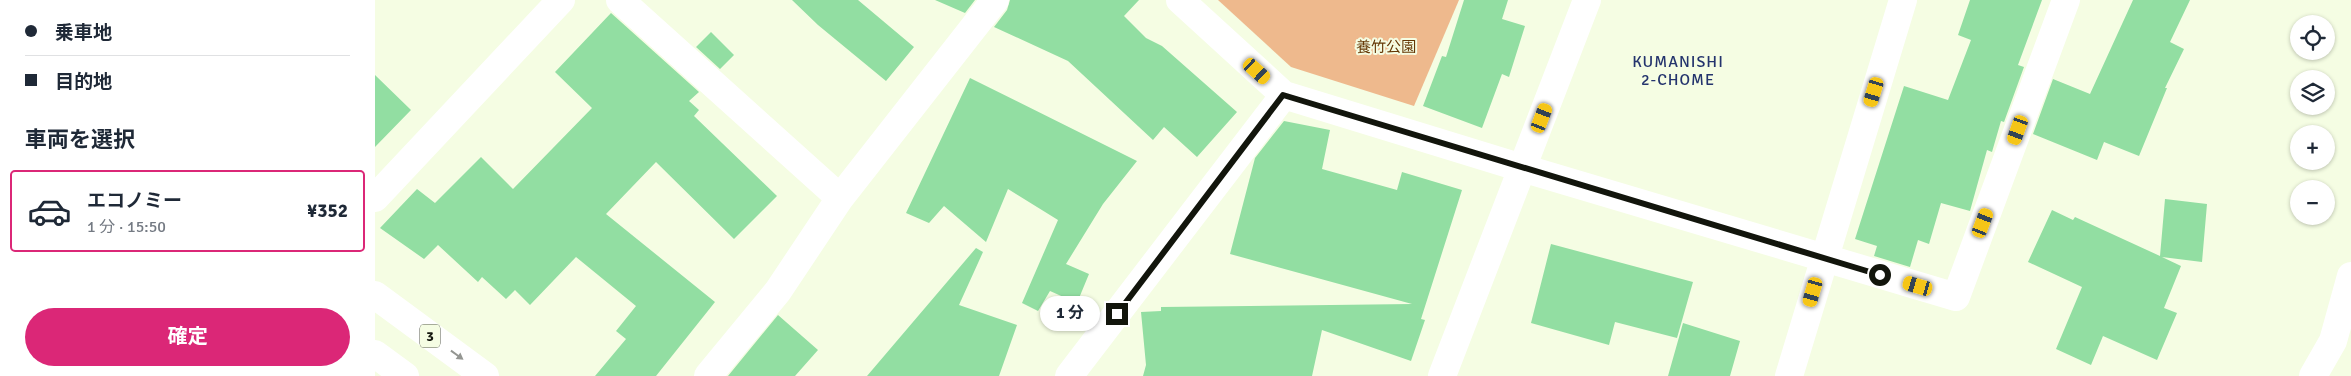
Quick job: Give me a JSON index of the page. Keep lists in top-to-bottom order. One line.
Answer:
{"streets":{"main road":["3"]},"districts":["KUMANISHI 2-CHOME"],"parks":["養竹公園"],"page":{"banner":["乗車地","目的地"],"map_buttons":["+","−"],"heading":"車両を選択","list":[{"name":"エコノミー","note":"1 分 · 15:50","value":"¥352"}],"bubble":"1 分","buttons":"確定"}}
